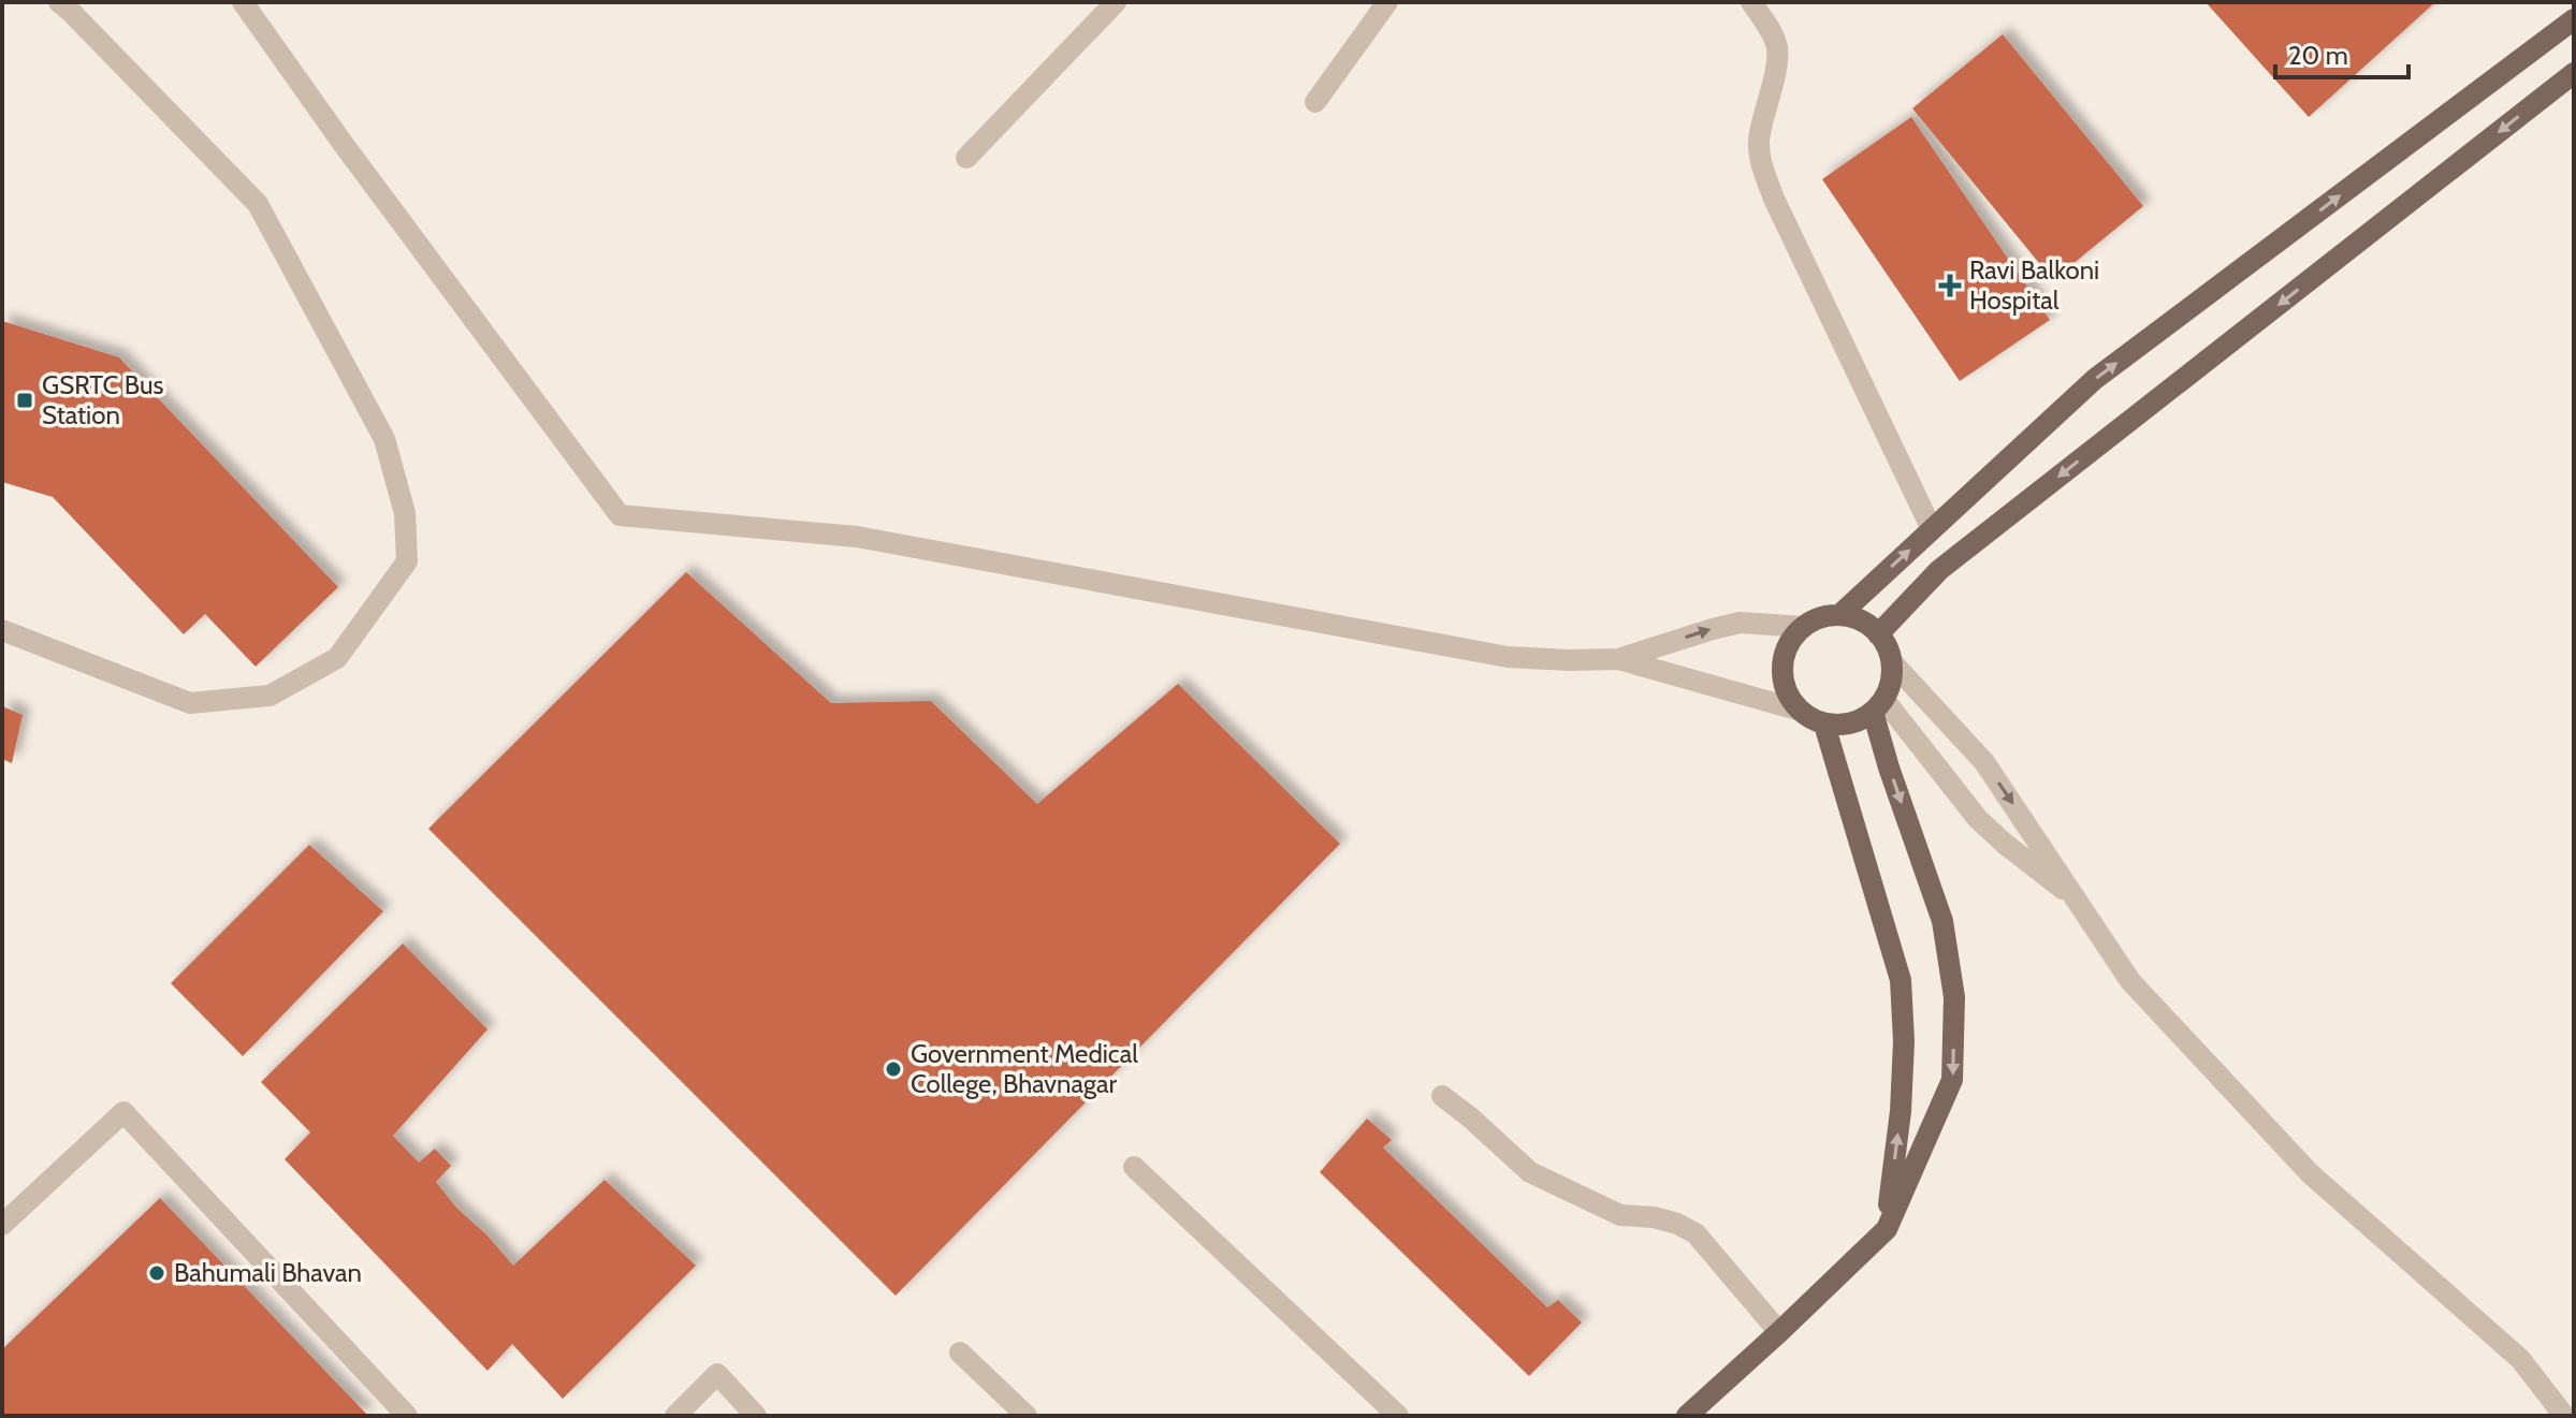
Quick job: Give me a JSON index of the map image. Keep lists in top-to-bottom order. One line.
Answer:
{"places":{"health":["Ravi Balkoni Hospital"],"transit":["GSRTC Bus Station"],"other":["Government Medical College, Bhavnagar","Bahumali Bhavan"]},"scale_bar":"20 m"}
